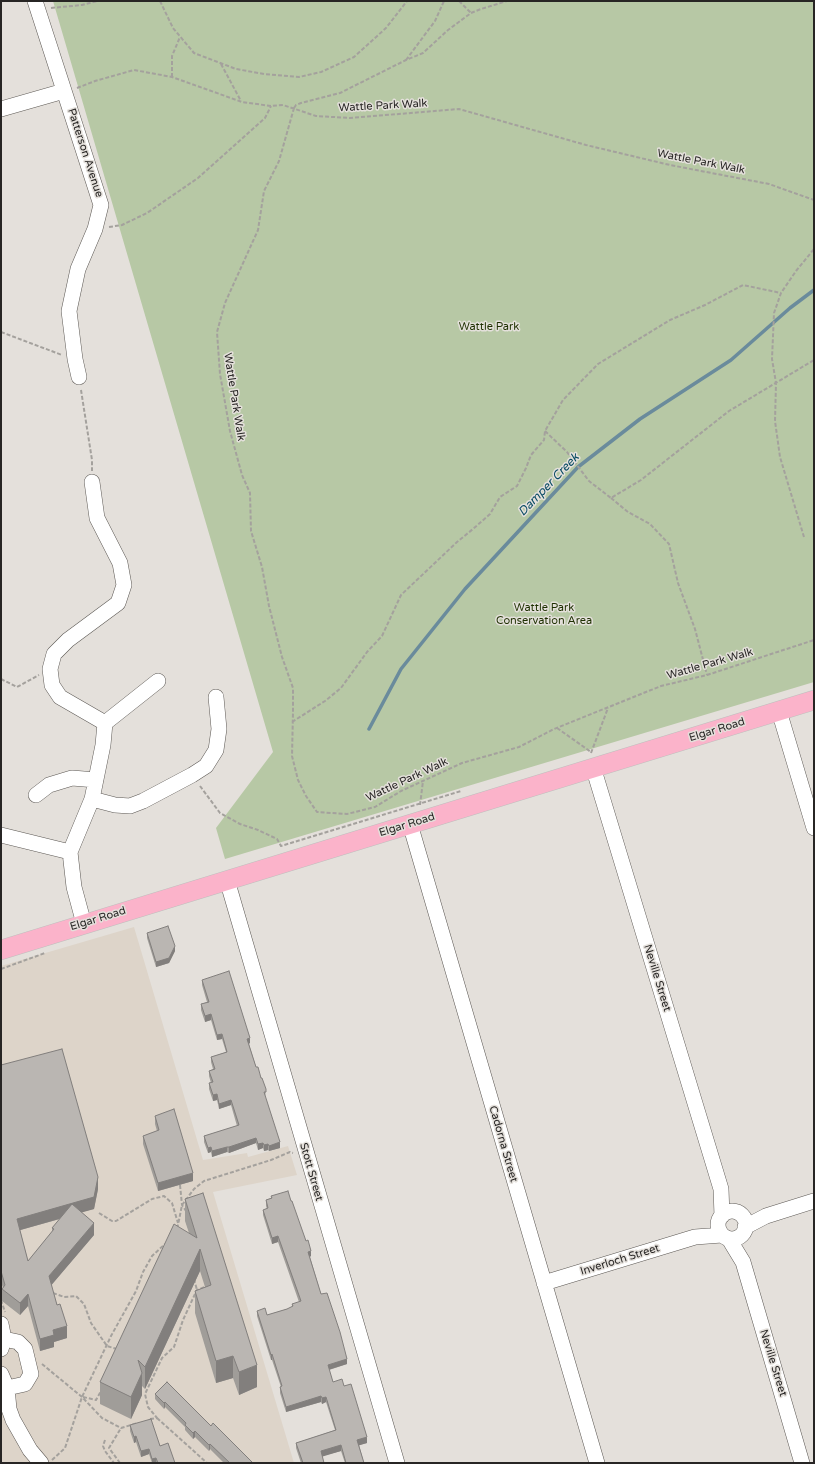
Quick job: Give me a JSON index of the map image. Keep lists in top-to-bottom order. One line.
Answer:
{"streets":{"main road":["Elgar Road"],"street":["Patterson Avenue","Neville Street","Cadorna Street","Stott Street","Inverloch Street"],"path":["Wattle Park Walk"]},"crossings":[["Elgar Road","Neville Street"],["Elgar Road","Cadorna Street"],["Elgar Road","Stott Street"],["Neville Street","Inverloch Street"],["Cadorna Street","Inverloch Street"]],"water":["Damper Creek"],"parks":["Wattle Park","Wattle Park Conservation Area"]}
